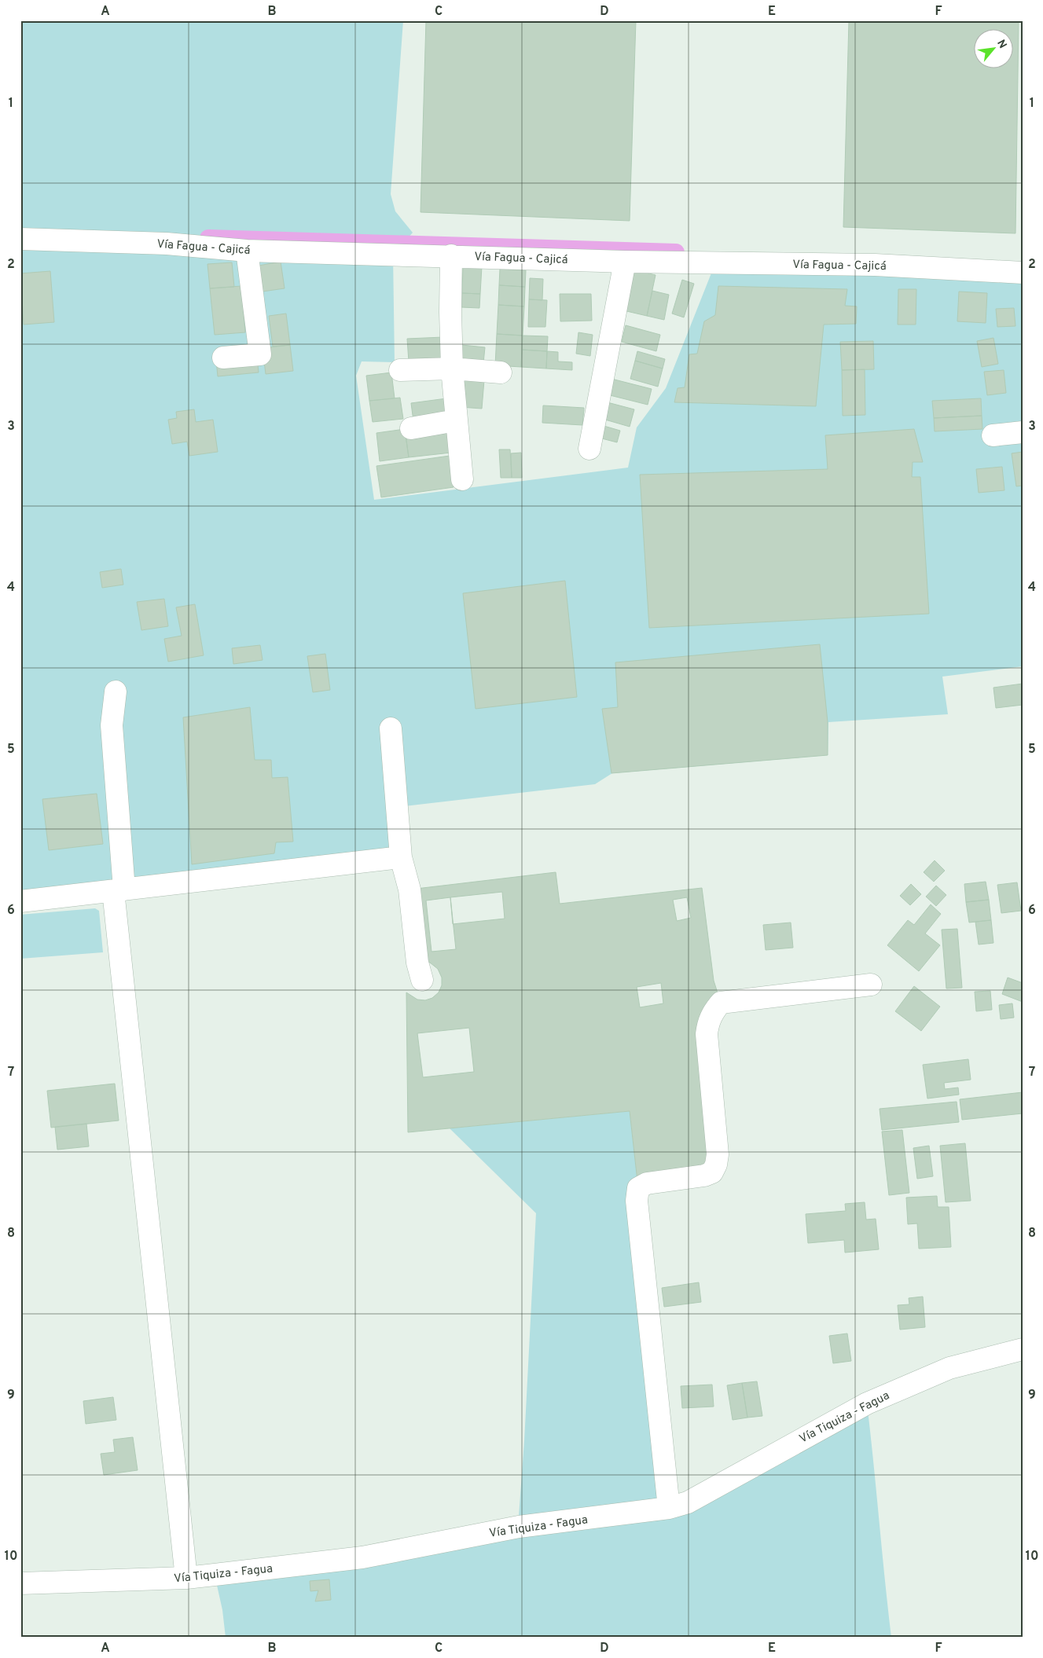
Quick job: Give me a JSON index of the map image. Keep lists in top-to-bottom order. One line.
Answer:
{"streets":{"street":["Vía Fagua - Cajicá","Vía Tiquiza - Fagua"]},"north":"top right","grid":{"columns":["A","B","C","D","E","F"],"rows":["1","2","3","4","5","6","7","8","9","10"]}}
